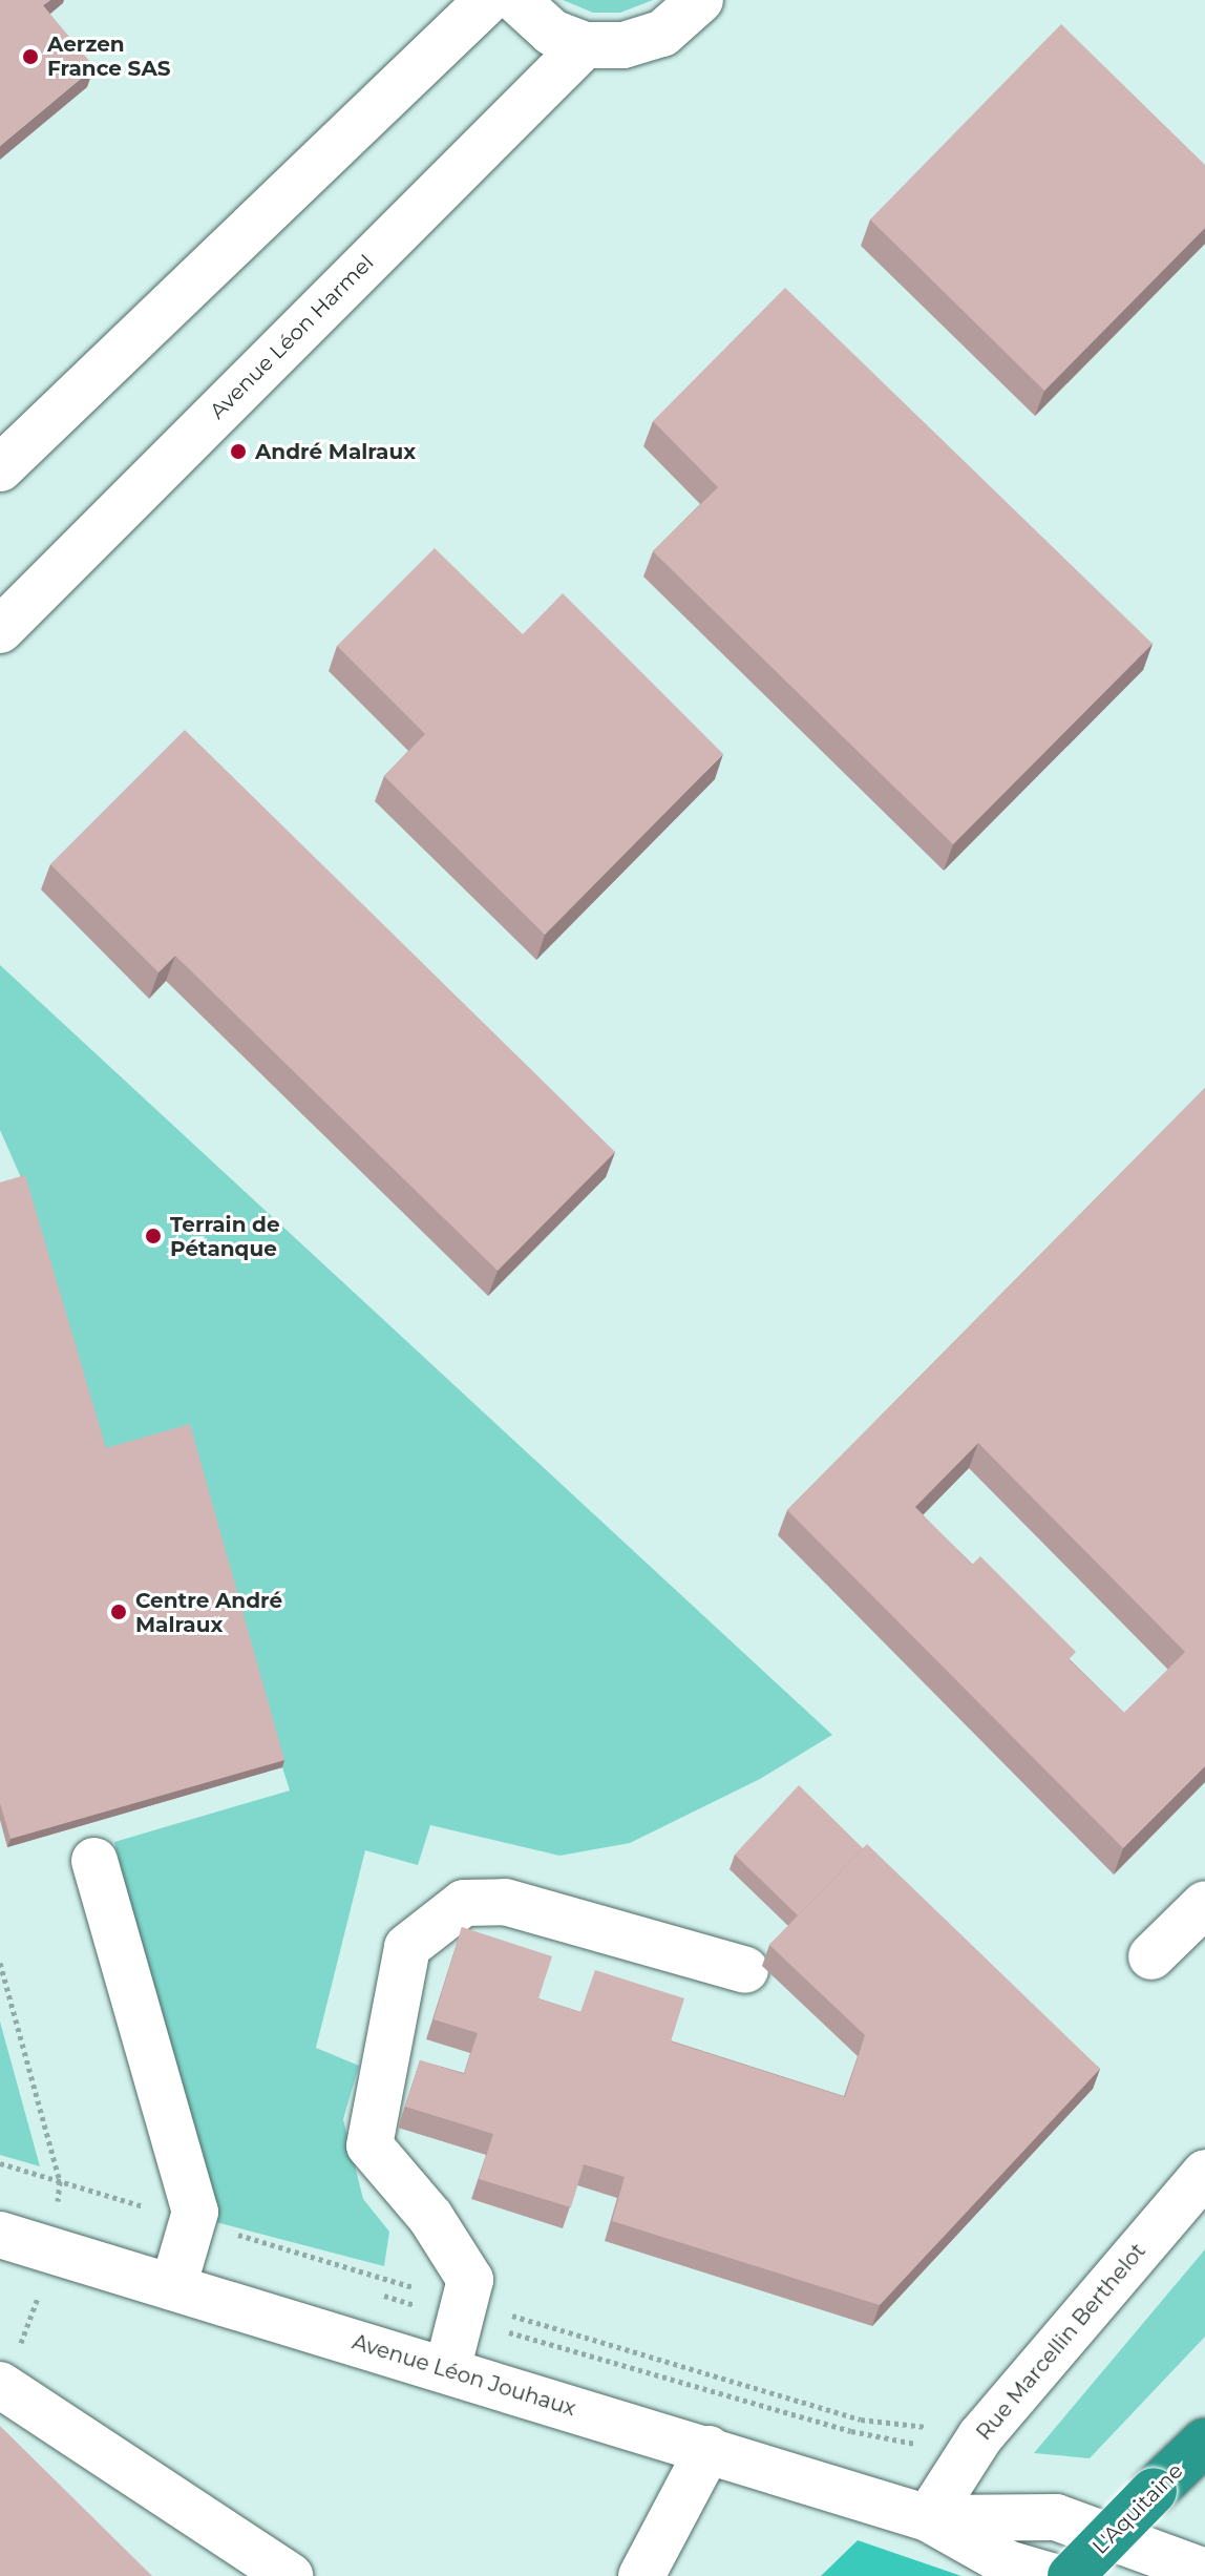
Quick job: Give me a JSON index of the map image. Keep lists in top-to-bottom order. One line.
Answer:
{"streets":{"highway":["L'Aquitaine"],"street":["Avenue Léon Harmel","Rue Marcellin Berthelot","Avenue Léon Jouhaux"]},"crossings":[["Rue Marcellin Berthelot","Avenue Léon Jouhaux"]],"places":["Aerzen France SAS","André Malraux","Terrain de Pétanque","Centre André Malraux"]}
